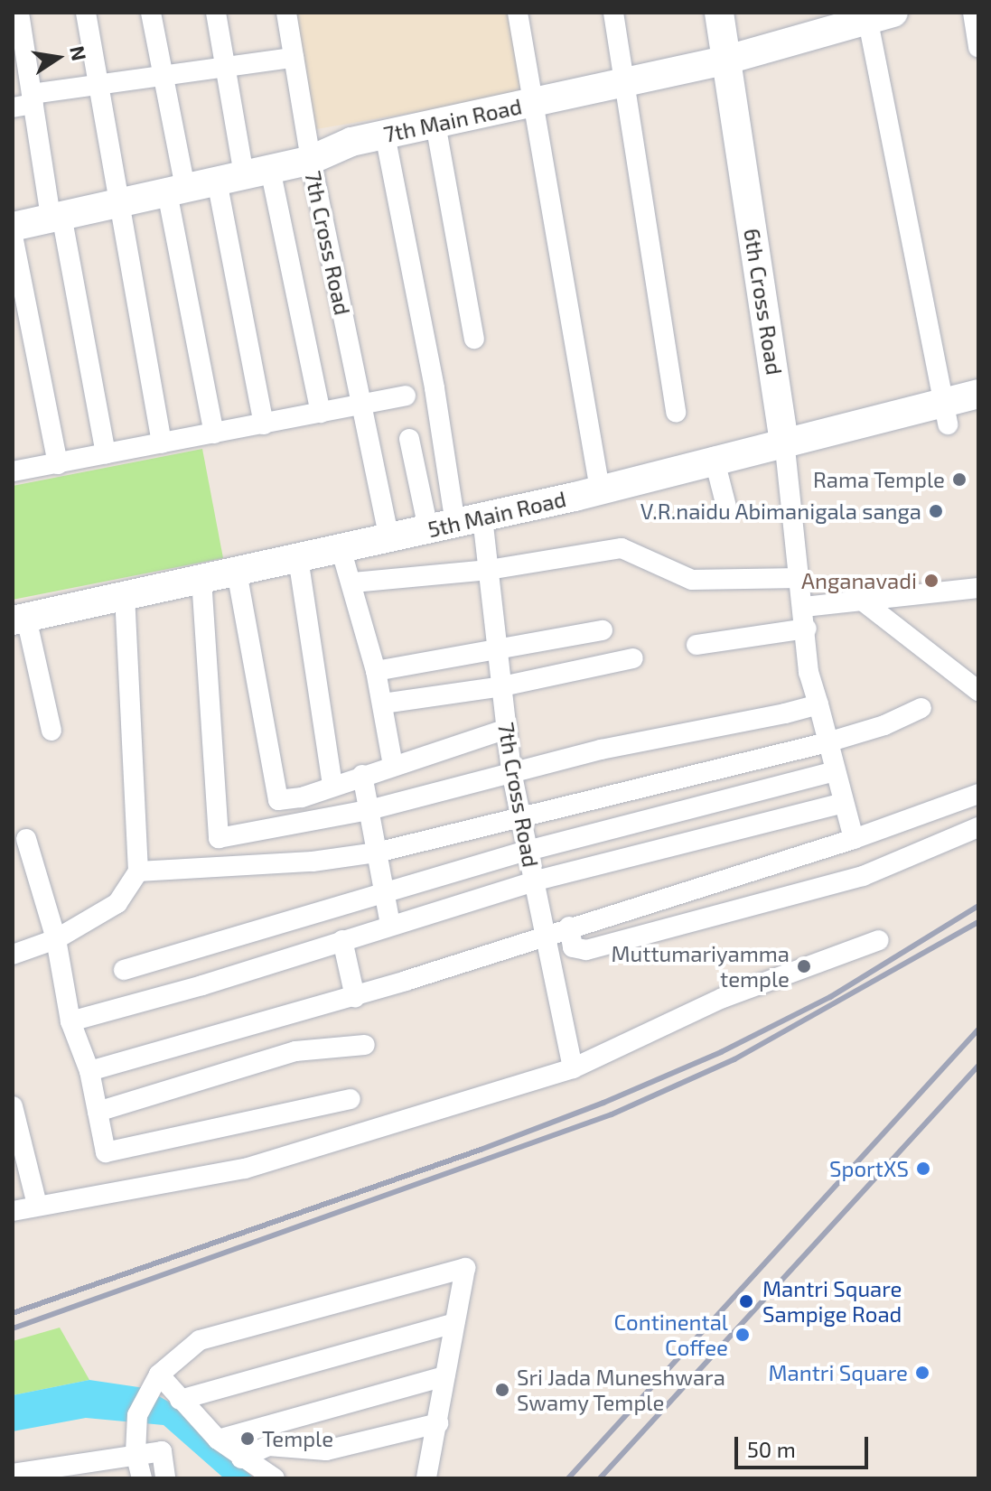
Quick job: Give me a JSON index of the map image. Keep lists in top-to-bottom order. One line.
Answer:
{"streets":{"street":["7th Main Road","7th Cross Road","6th Cross Road","5th Main Road"]},"crossings":[["7th Main Road","7th Cross Road"],["7th Main Road","6th Cross Road"],["7th Cross Road","5th Main Road"],["6th Cross Road","5th Main Road"]],"places":["Rama Temple","V.R.naidu Abimanigala sanga","Anganavadi","Muttumariyamma temple","SportXS","Mantri Square Sampige Road","Continental Coffee","Mantri Square","Sri Jada Muneshwara Swamy Temple","Temple"],"scale_bar":"50 m","north":"right"}
